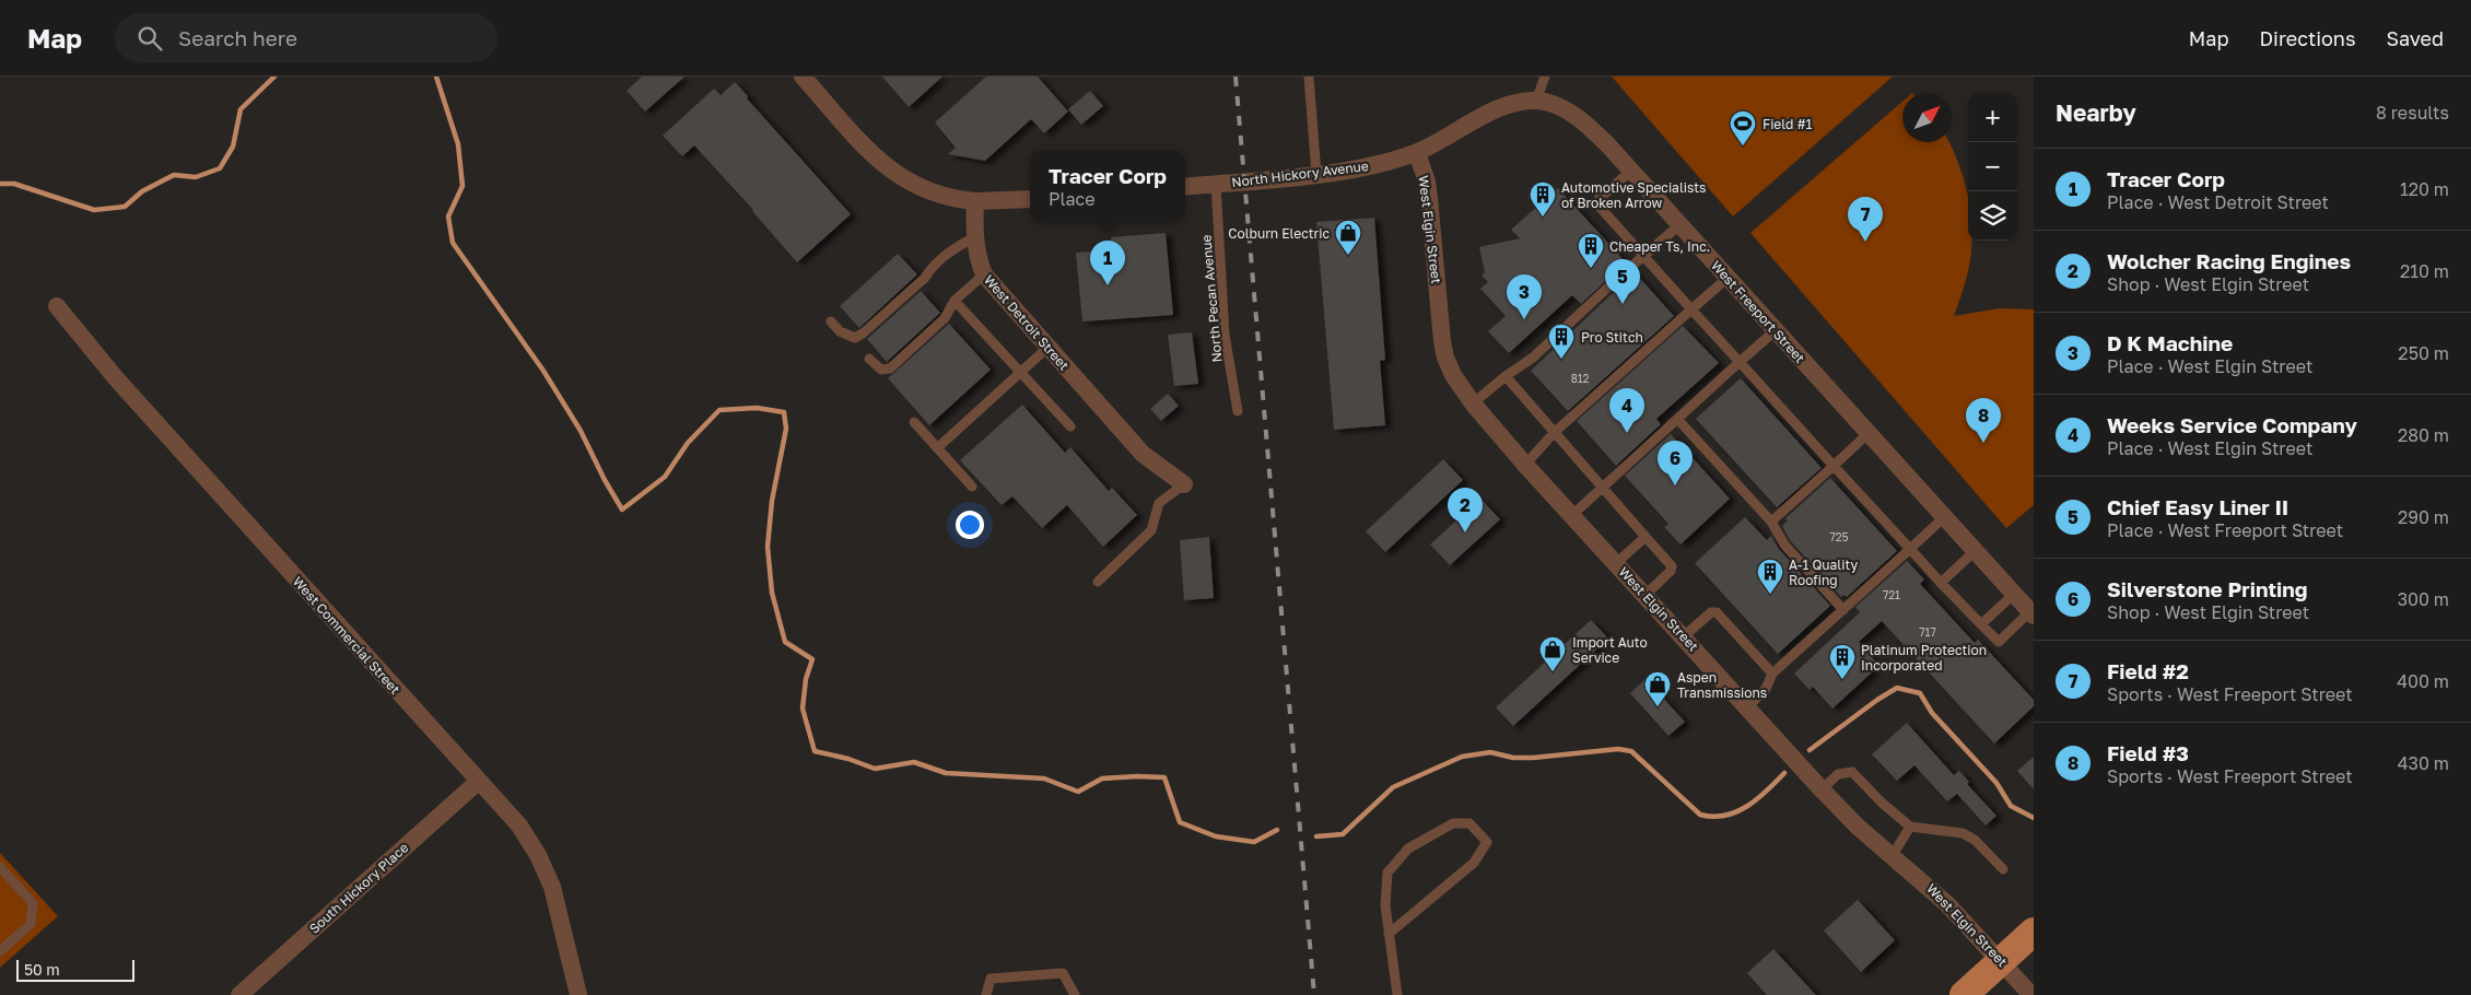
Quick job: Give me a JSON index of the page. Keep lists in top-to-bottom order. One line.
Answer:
{"streets":{"street":["North Hickory Avenue","West Elgin Street","West Freeport Street","West Detroit Street","West Commercial Street","South Hickory Place"],"lane":["North Pecan Avenue"]},"crossings":[["North Hickory Avenue","West Elgin Street"],["North Hickory Avenue","North Pecan Avenue"],["North Hickory Avenue","West Freeport Street"],["West Elgin Street","West Freeport Street"],["West Commercial Street","South Hickory Place"]],"places":{"sports":["Field #1"],"building":["Automotive Specialists of Broken Arrow","Cheaper Ts, Inc.","Pro Stitch","A-1 Quality Roofing","Platinum Protection Incorporated"],"shop":["Colburn Electric","Import Auto Service","Aspen Transmissions"]},"house_numbers":["812","725","721","717"],"scale_bar":"50 m","north":"top right","page":{"header":"Map","search":"Search here","nav":["Map","Directions","Saved"],"heading":["Nearby","8 results"],"map_buttons":["+","−"],"list":[{"mark":"1","name":"Tracer Corp","note":"Place · West Detroit Street","value":"120 m"},{"mark":"2","name":"Wolcher Racing Engines","note":"Shop · West Elgin Street","value":"210 m"},{"mark":"3","name":"D K Machine","note":"Place · West Elgin Street","value":"250 m"},{"mark":"4","name":"Weeks Service Company","note":"Place · West Elgin Street","value":"280 m"},{"mark":"5","name":"Chief Easy Liner II","note":"Place · West Freeport Street","value":"290 m"},{"mark":"6","name":"Silverstone Printing","note":"Shop · West Elgin Street","value":"300 m"},{"mark":"7","name":"Field #2","note":"Sports · West Freeport Street","value":"400 m"},{"mark":"8","name":"Field #3","note":"Sports · West Freeport Street","value":"430 m"}],"popup":["Tracer Corp","Place"],"pins":["7","1","5","3","4","8","6","2"],"scale":"50 m"}}
